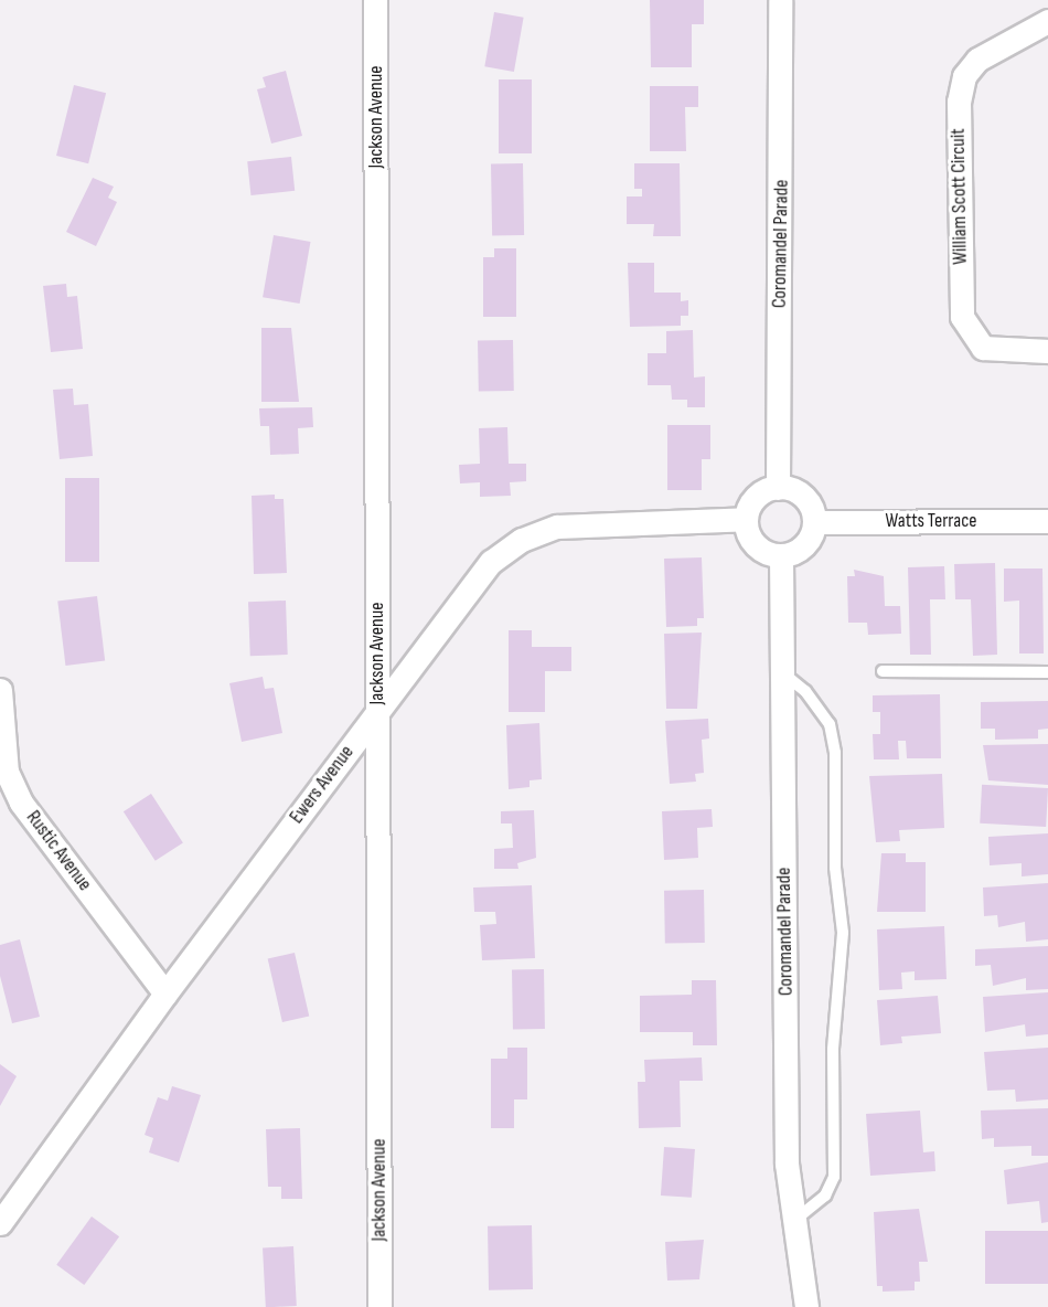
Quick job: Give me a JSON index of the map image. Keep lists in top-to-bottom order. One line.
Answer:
{"streets":{"street":["Jackson Avenue","William Scott Circuit","Coromandel Parade","Watts Terrace","Ewers Avenue","Rustic Avenue"]},"crossings":[["Jackson Avenue","Ewers Avenue"],["Coromandel Parade","Watts Terrace"],["Coromandel Parade","Ewers Avenue"],["Watts Terrace","Ewers Avenue"],["Ewers Avenue","Rustic Avenue"]]}
